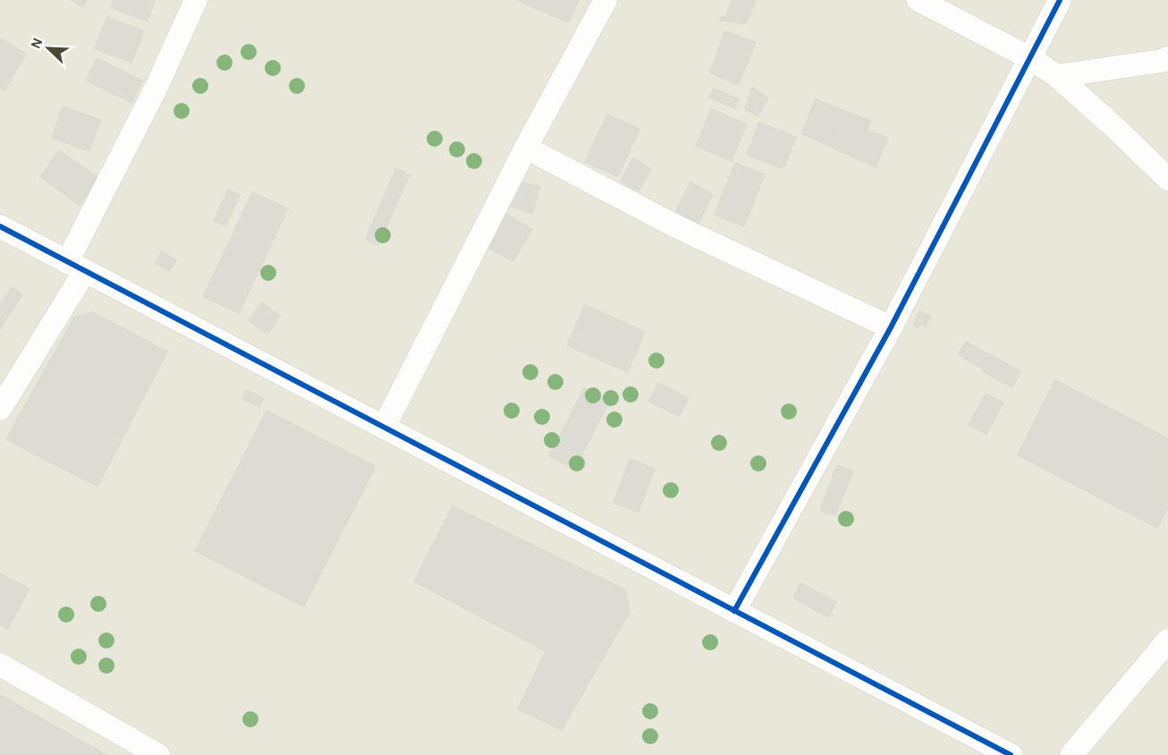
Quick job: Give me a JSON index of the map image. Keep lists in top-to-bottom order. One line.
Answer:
{"north":"top left"}
